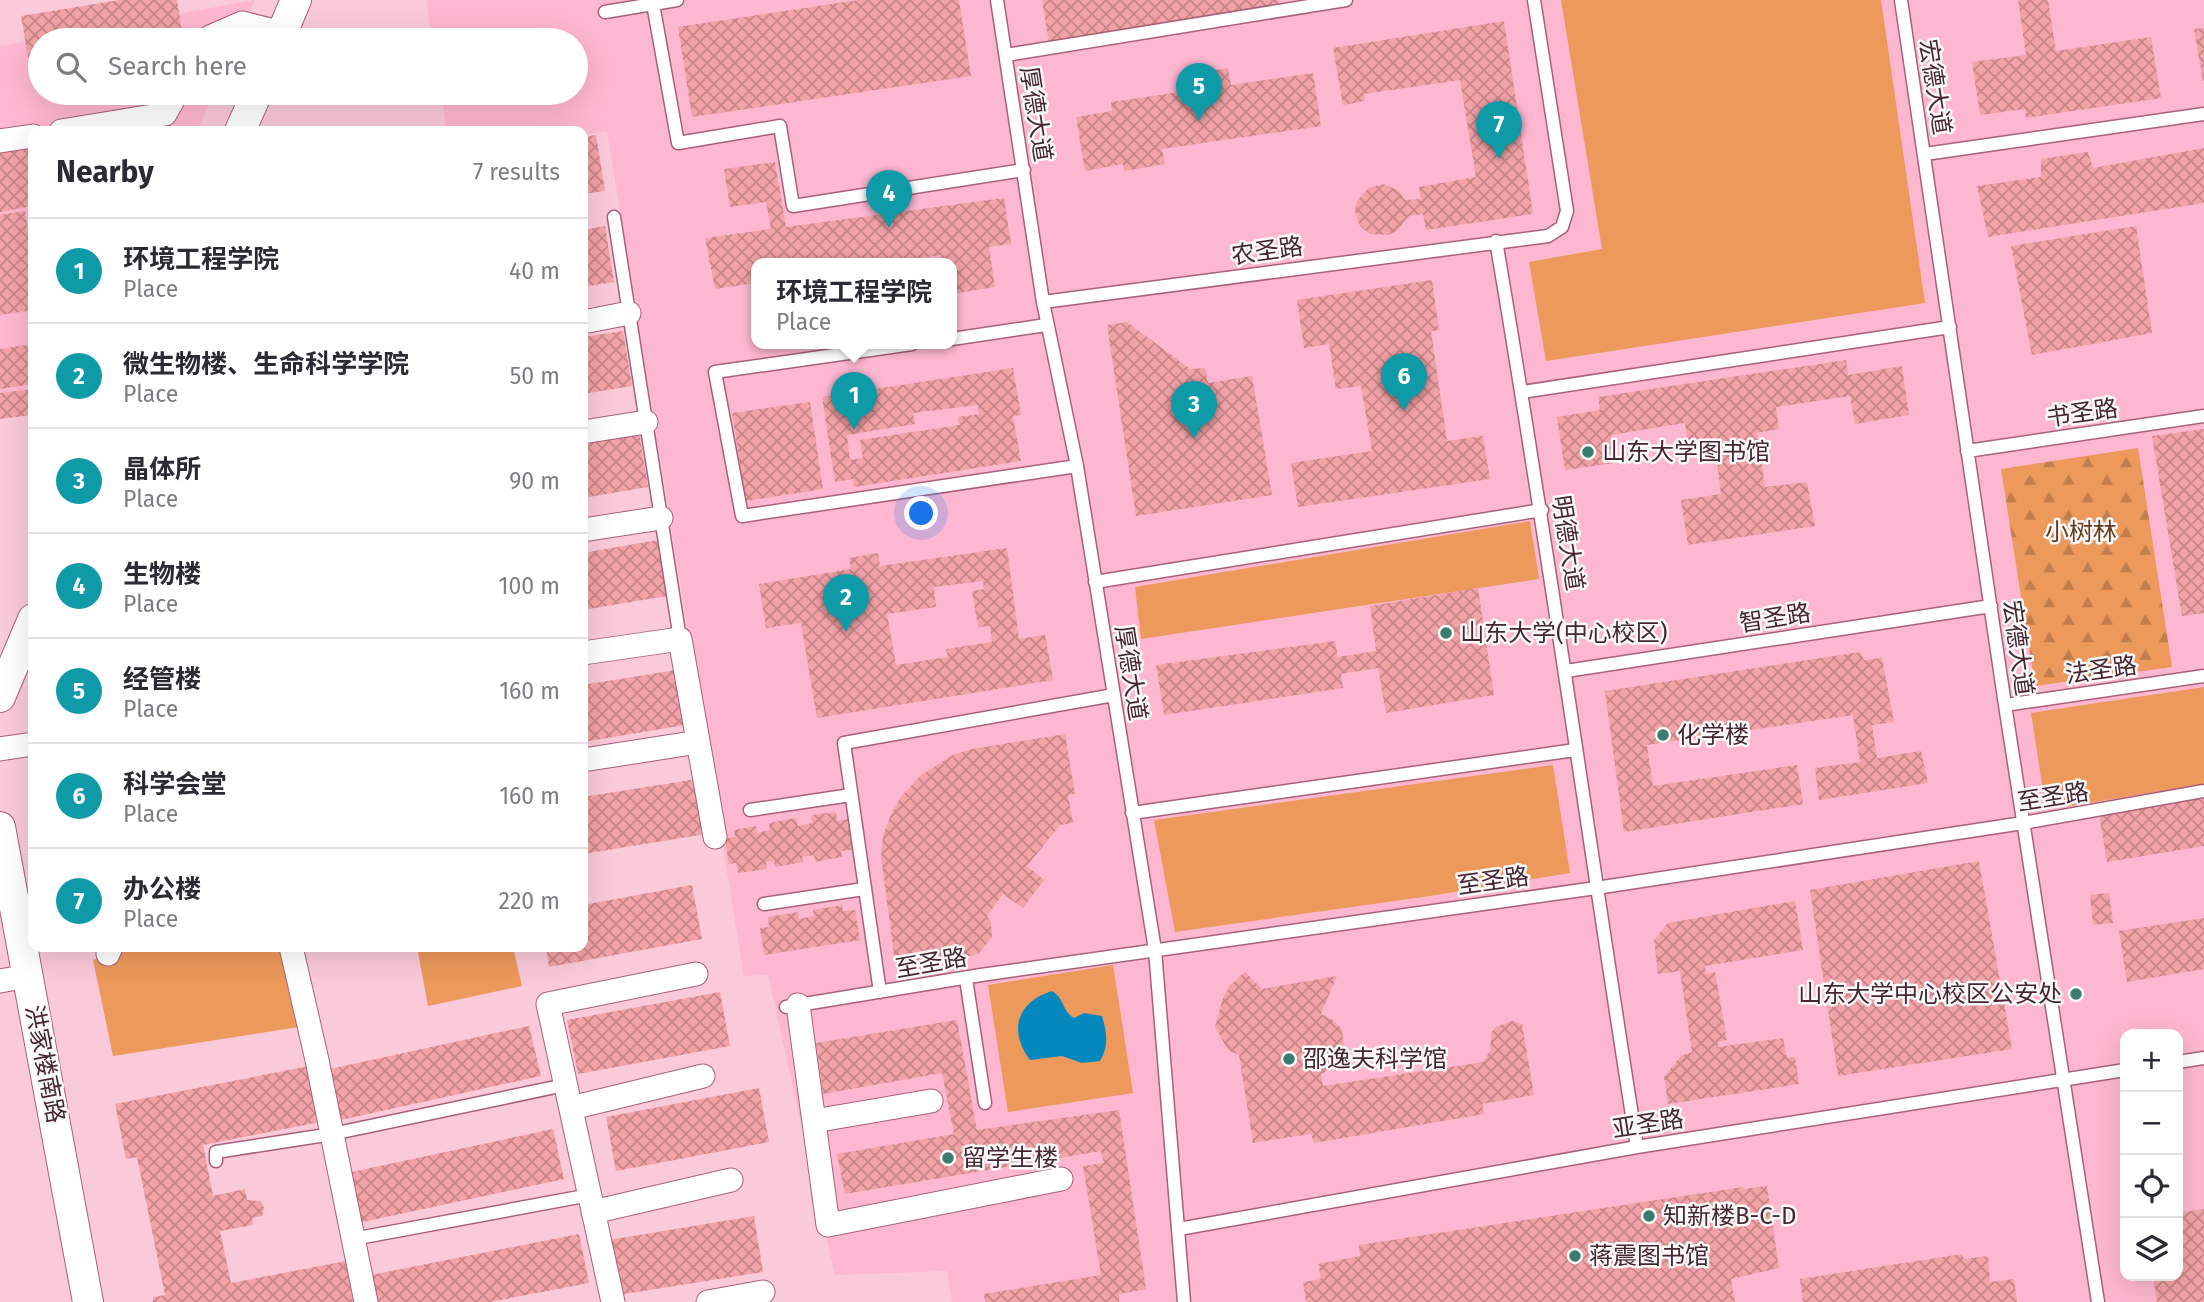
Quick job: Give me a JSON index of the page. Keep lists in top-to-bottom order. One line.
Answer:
{"streets":{"street":["洪家楼南路"],"lane":["宏德大道","厚德大道","农圣路","书圣路","明德大道","智圣路","法圣路","至圣路","亚圣路"]},"crossings":[["宏德大道","书圣路"],["宏德大道","智圣路"],["宏德大道","法圣路"],["宏德大道","至圣路"],["宏德大道","亚圣路"],["厚德大道","农圣路"],["厚德大道","至圣路"],["厚德大道","亚圣路"],["农圣路","明德大道"],["明德大道","智圣路"],["明德大道","至圣路"],["明德大道","亚圣路"]],"parks":["小树林"],"places":["山东大学图书馆","山东大学(中心校区)","化学楼","山东大学中心校区公安处","邵逸夫科学馆","留学生楼","知新楼B-C-D","蒋震图书馆"],"page":{"search":"Search here","pins":["5","7","4","6","1","3","2"],"heading":["Nearby","7 results"],"list":[{"mark":"1","name":"环境工程学院","note":"Place","value":"40 m"},{"mark":"2","name":"微生物楼、生命科学学院","note":"Place","value":"50 m"},{"mark":"3","name":"晶体所","note":"Place","value":"90 m"},{"mark":"4","name":"生物楼","note":"Place","value":"100 m"},{"mark":"5","name":"经管楼","note":"Place","value":"160 m"},{"mark":"6","name":"科学会堂","note":"Place","value":"160 m"},{"mark":"7","name":"办公楼","note":"Place","value":"220 m"}],"popup":["环境工程学院","Place"],"map_buttons":["+","−"]}}
